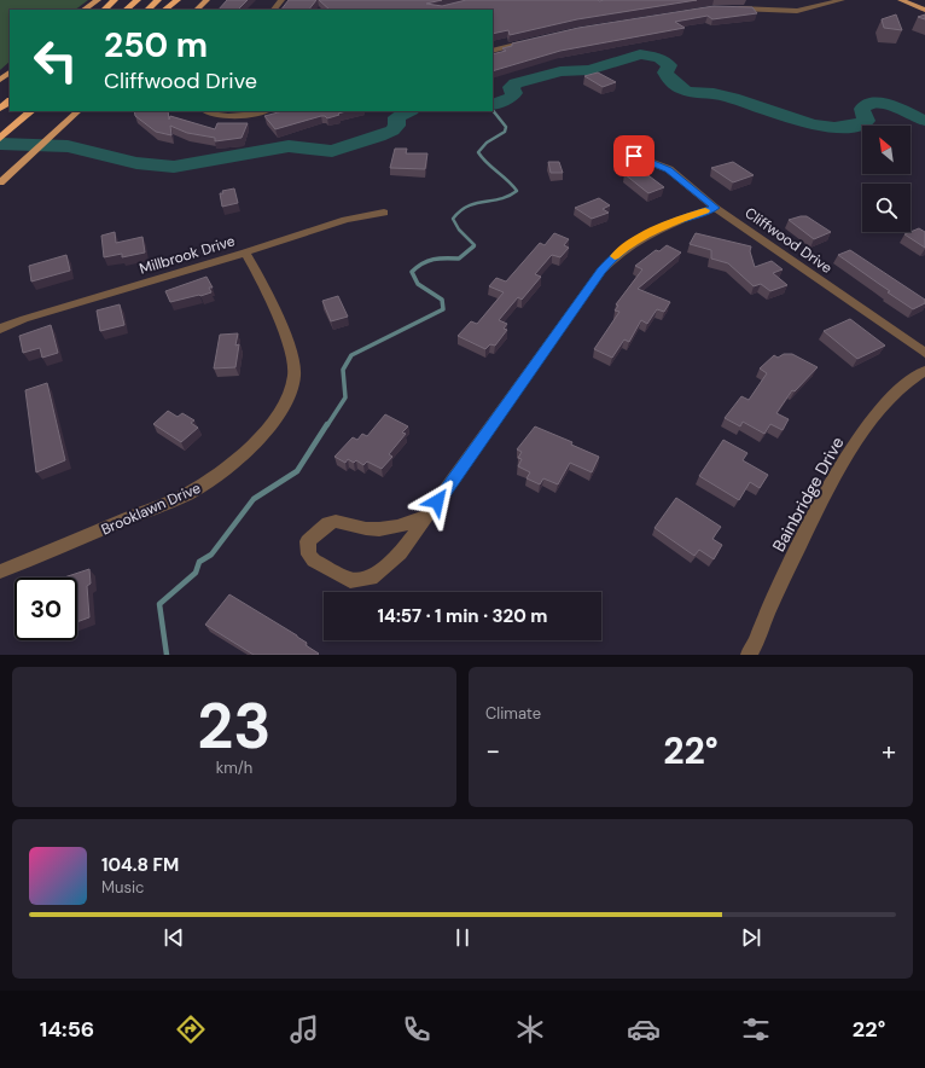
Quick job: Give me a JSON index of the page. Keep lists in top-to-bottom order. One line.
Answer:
{"streets":{"street":["Cliffwood Drive","Millbrook Drive","Bainbridge Drive","Brooklawn Drive"]},"crossings":[["Millbrook Drive","Brooklawn Drive"]],"north":"top left","page":{"turn":["250 m","Cliffwood Drive"],"limit":"30","trip":"14:57 · 1 min · 320 m","tile":[["23","km/h"],"Climate"],"heat":["−","22°","+"],"song":["104.8 FM","Music"],"tabs":["14:56","22°"]}}
